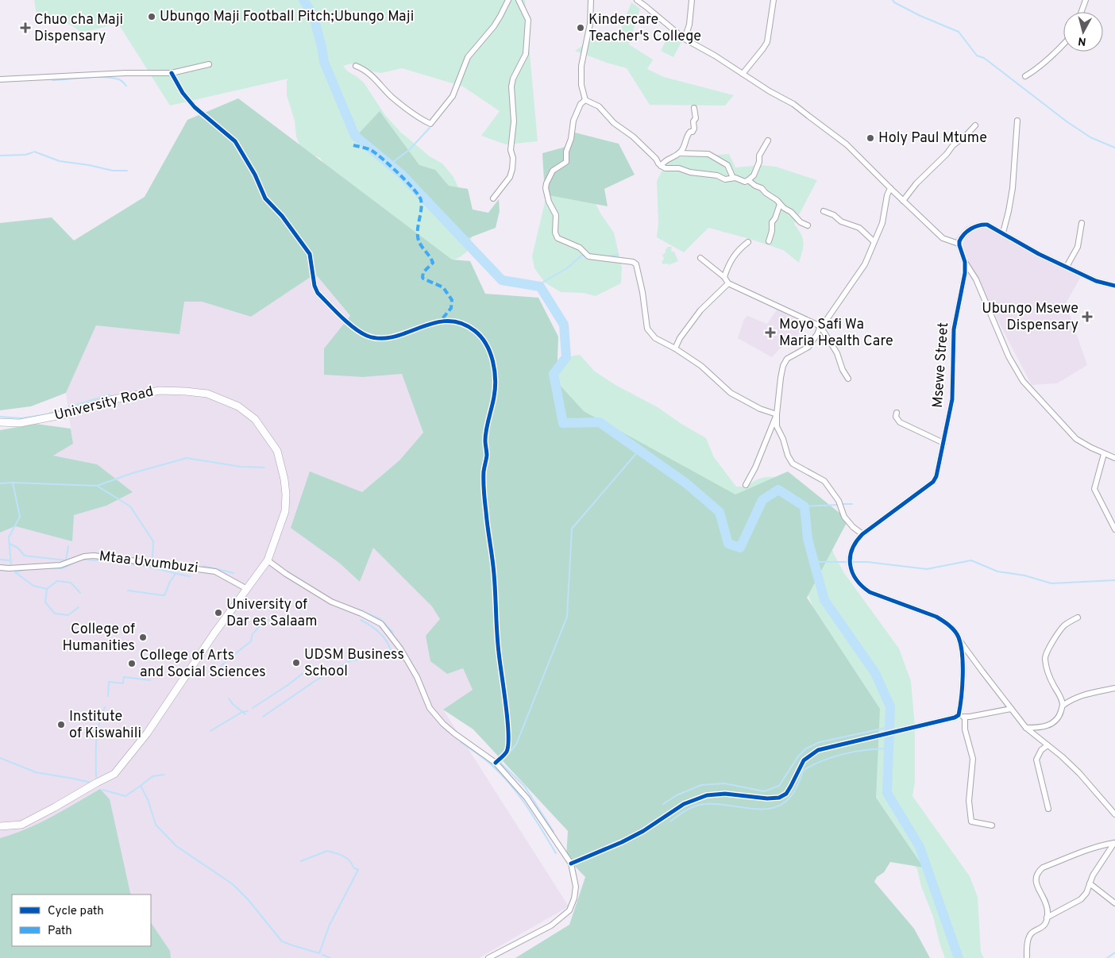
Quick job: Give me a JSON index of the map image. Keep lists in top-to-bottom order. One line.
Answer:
{"streets":{"street":["Msewe Street","University Road","Mtaa Uvumbuzi"]},"crossings":[["University Road","Mtaa Uvumbuzi"]],"places":{"other":["Ubungo Maji Football Pitch;Ubungo Maji","Kindercare Teacher's College","Holy Paul Mtume","University of Dar es Salaam","College of Humanities","UDSM Business School","College of Arts and Social Sciences","Institute of Kiswahili"],"health":["Chuo cha Maji Dispensary","Ubungo Msewe Dispensary","Moyo Safi Wa Maria Health Care"]},"legend":["Cycle path","Path"],"north":"bottom"}
